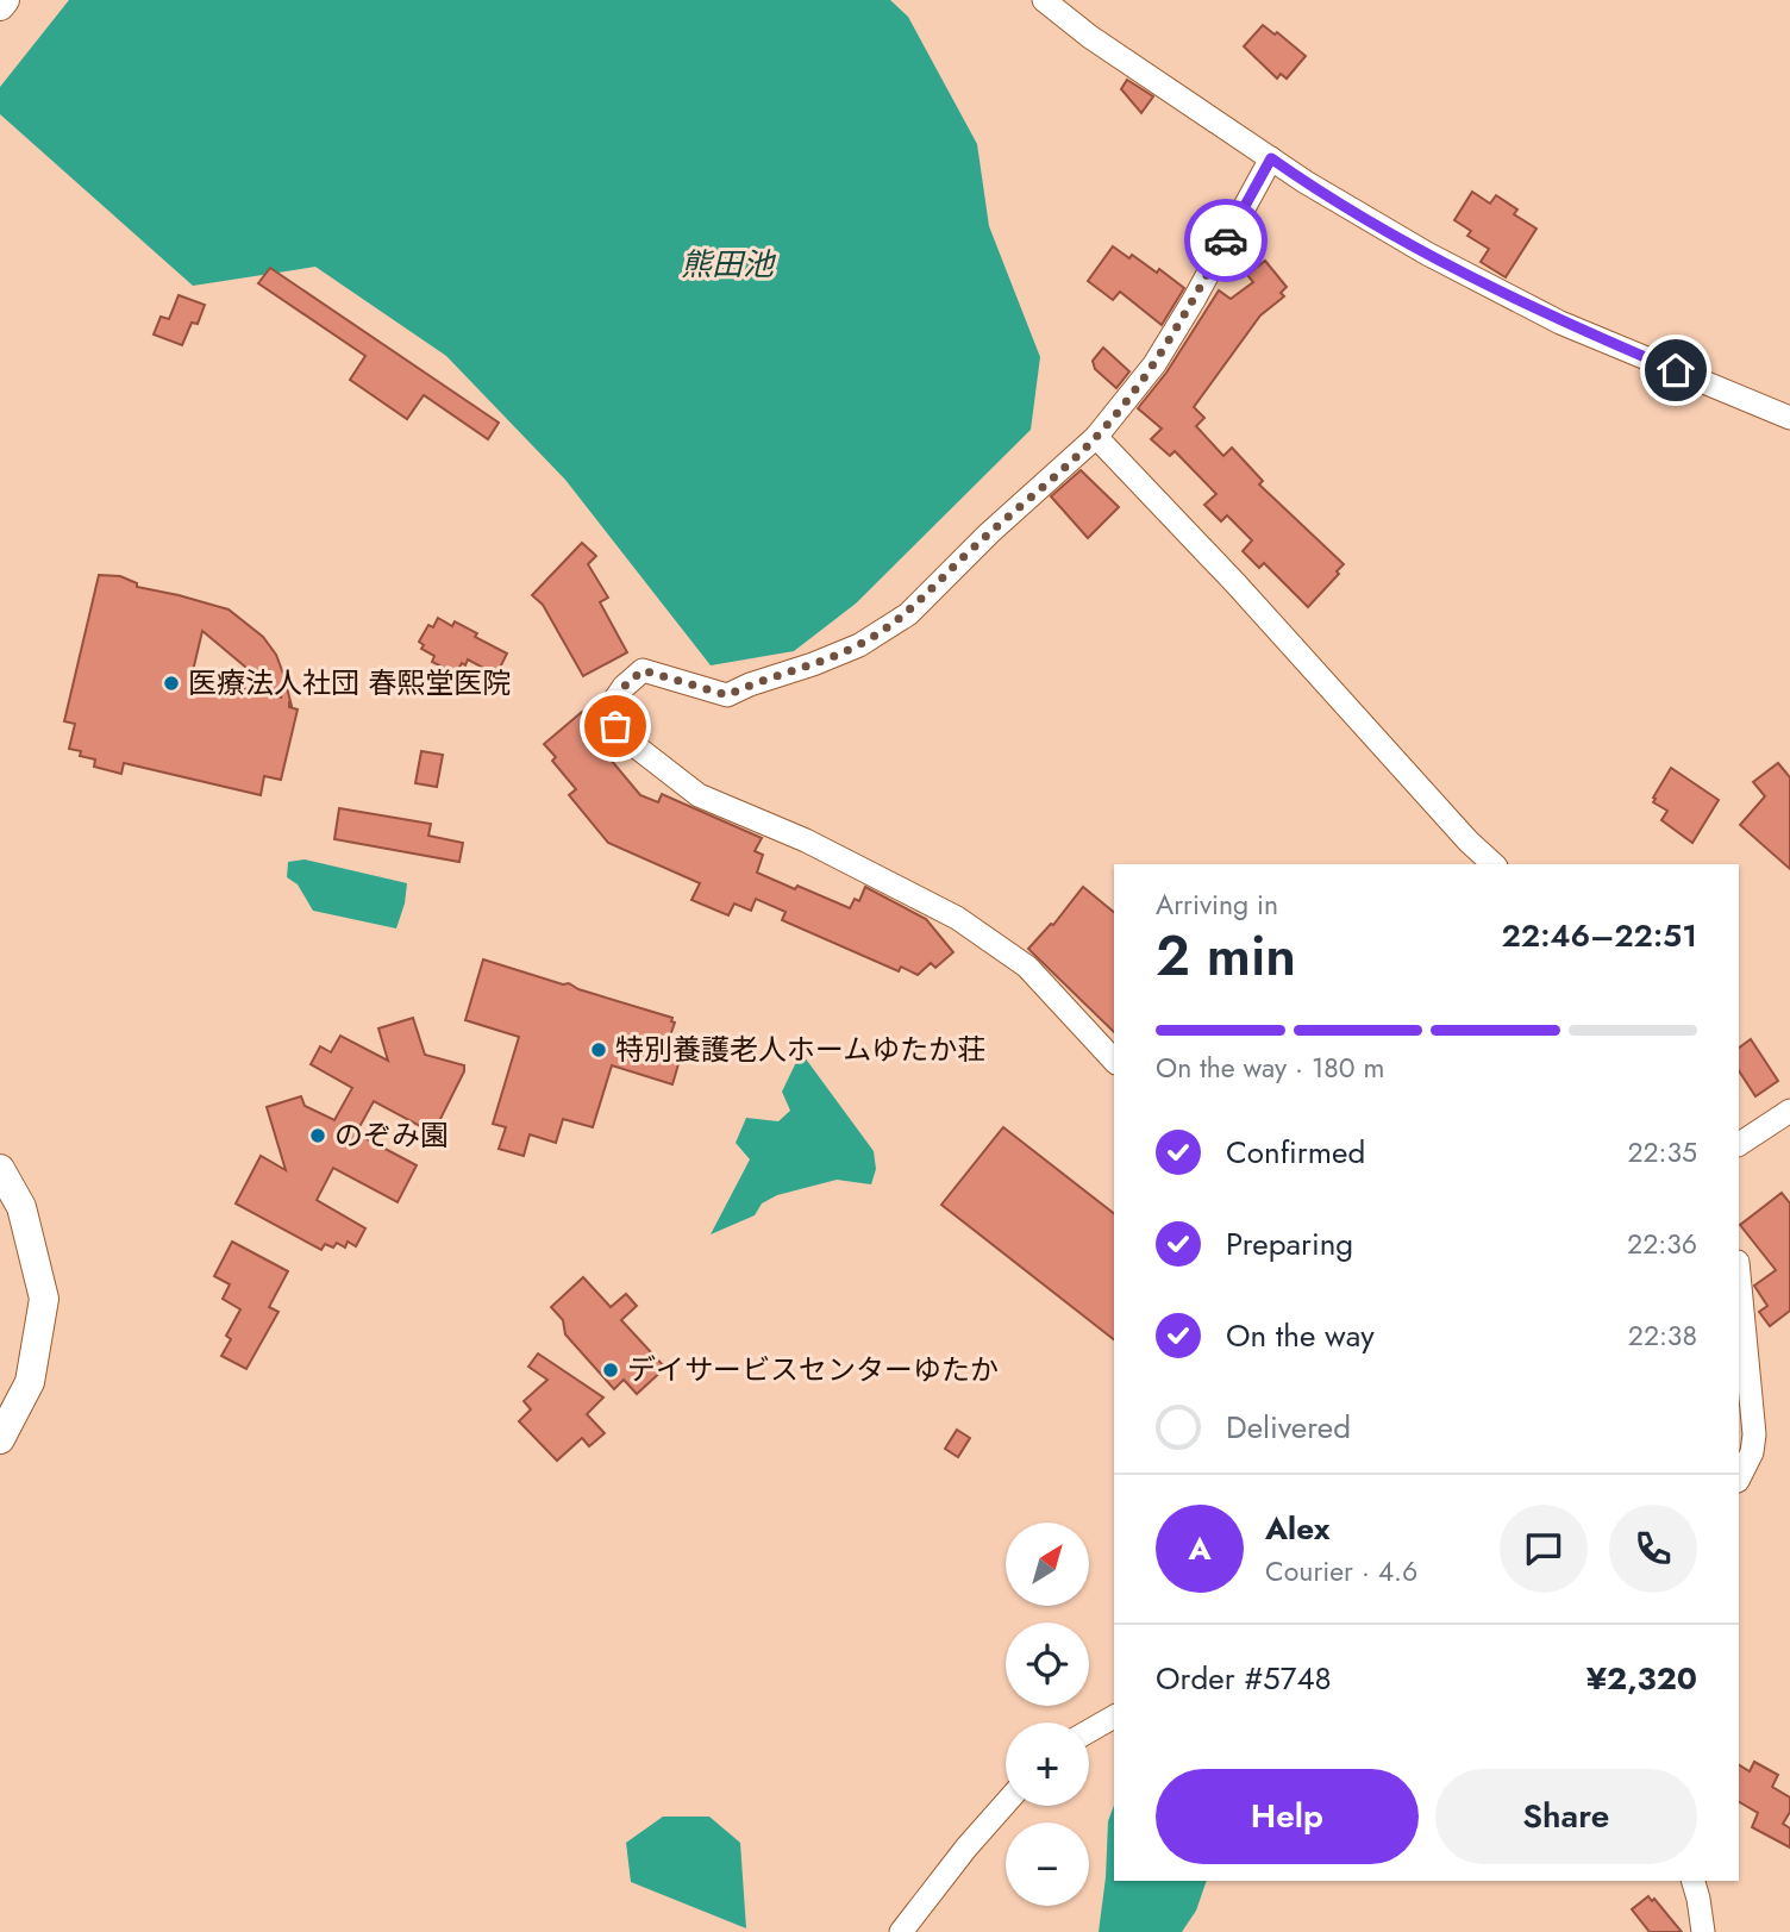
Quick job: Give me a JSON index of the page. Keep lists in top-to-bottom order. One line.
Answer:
{"water":["熊田池"],"places":["医療法人社団 春熙堂医院","特別養護老人ホームゆたか荘","のぞみ園","デイサービスセンターゆたか"],"north":"top right","page":{"heading":["2 min","Arriving in","22:46–22:51"],"panel":["Alex","Courier · 4.6","Order #5748","¥2,320"],"bar":"On the way · 180 m","list":[["Confirmed","22:35"],["Preparing","22:36"],["On the way","22:38"],"Delivered"],"round":"A","map_buttons":["+","−"],"buttons":["Help","Share"]}}
